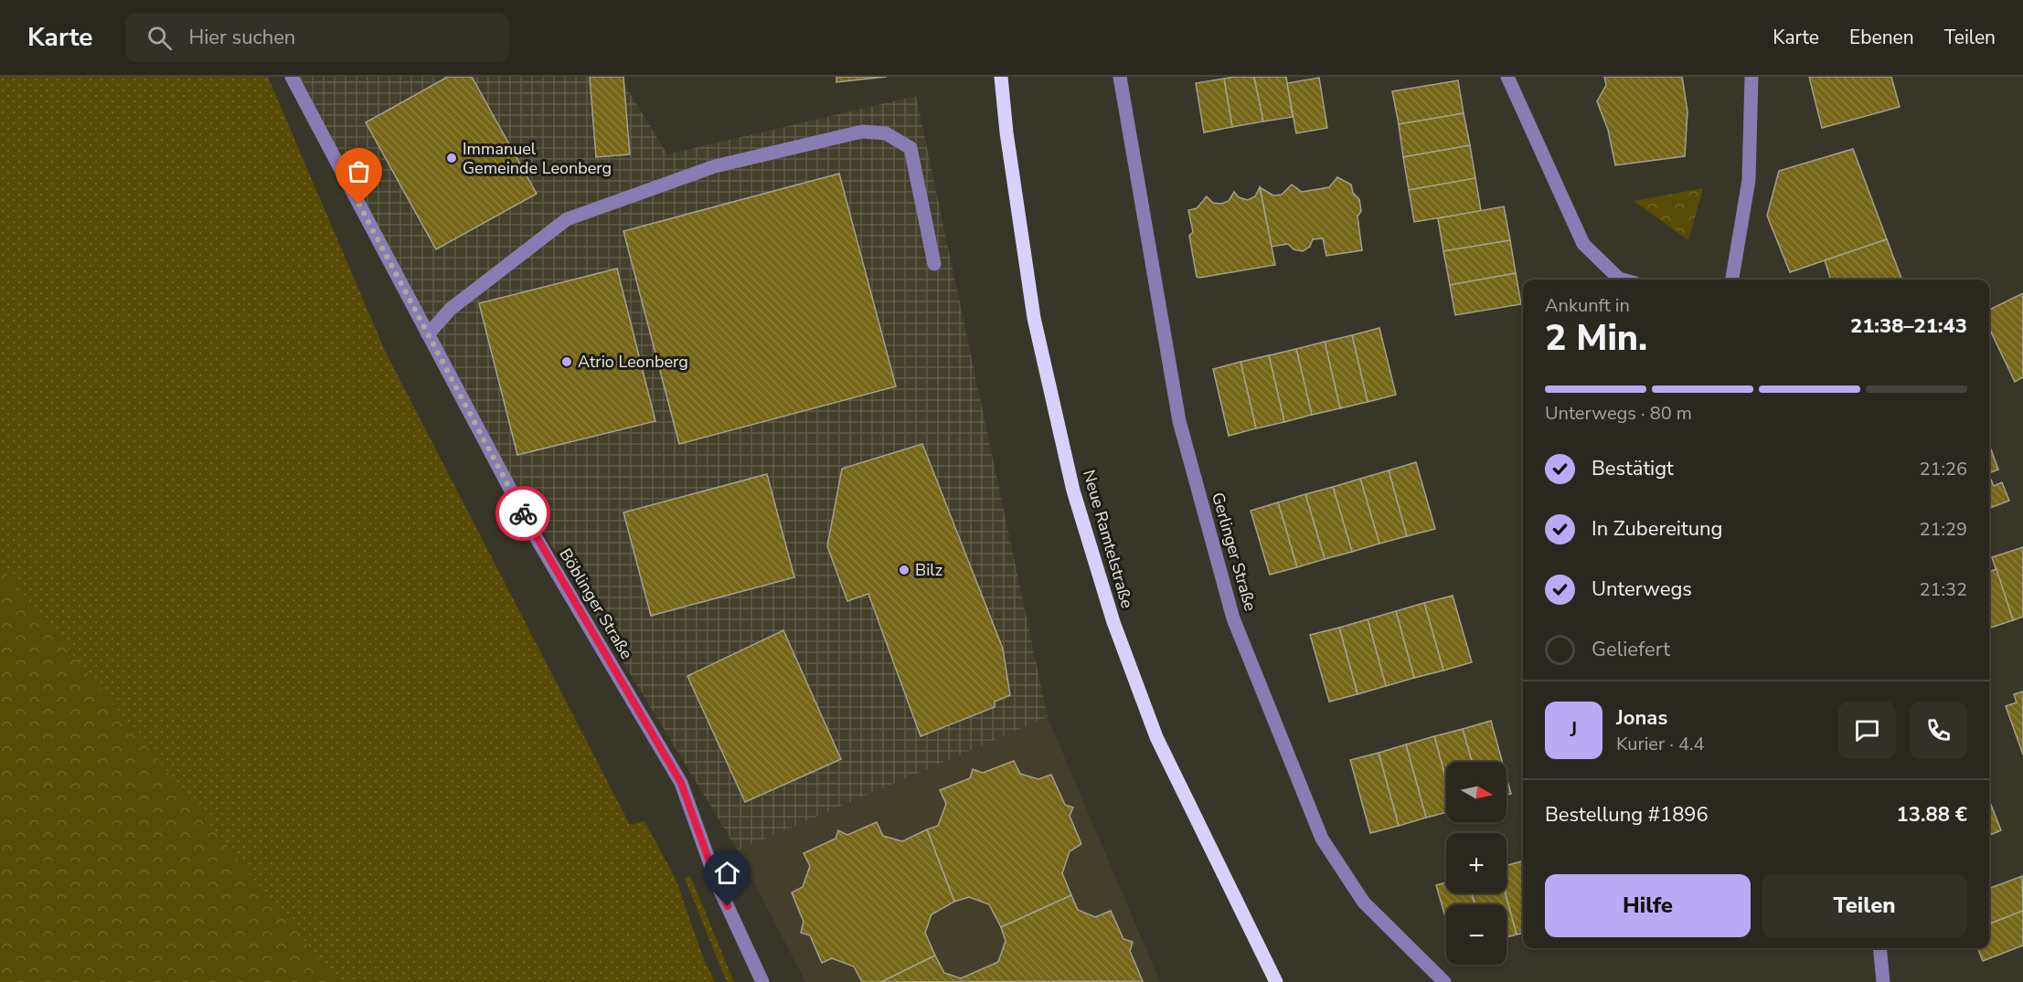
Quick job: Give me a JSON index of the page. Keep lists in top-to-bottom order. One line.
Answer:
{"streets":{"main road":["Neue Ramtelstraße"],"street":["Gerlinger Straße","Böblinger Straße"]},"places":["Immanuel Gemeinde Leonberg","Atrio Leonberg","Bilz"],"north":"right","page":{"header":"Karte","search":"Hier suchen","nav":["Karte","Ebenen","Teilen"],"heading":["2 Min.","Ankunft in","21:38–21:43"],"panel":["Jonas","Kurier · 4.4","Bestellung #1896","13.88 €"],"bar":"Unterwegs · 80 m","list":[["Bestätigt","21:26"],["In Zubereitung","21:29"],["Unterwegs","21:32"],"Geliefert"],"round":"J","map_buttons":["+","−"],"buttons":["Hilfe","Teilen"]}}
